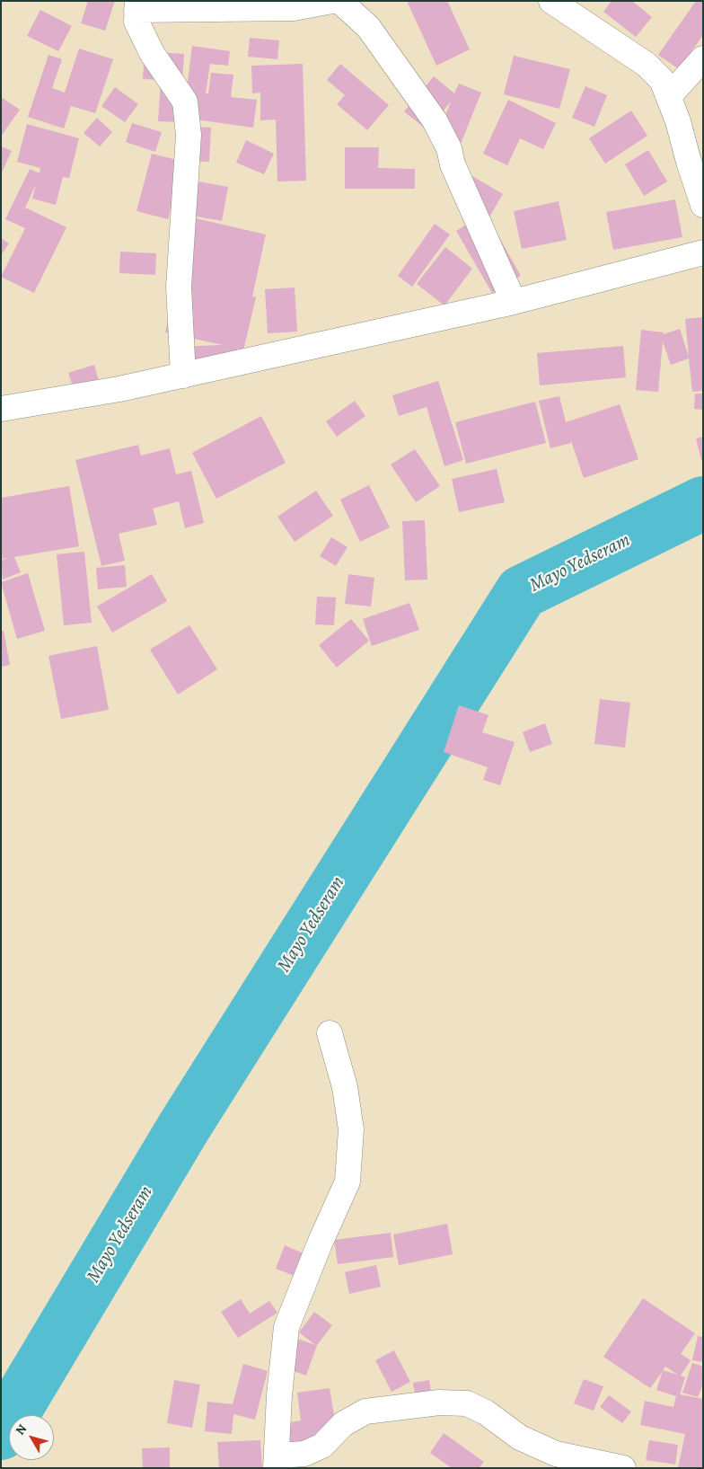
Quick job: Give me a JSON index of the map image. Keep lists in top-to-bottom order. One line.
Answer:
{"water":["Mayo Yedseram"],"north":"top left"}
